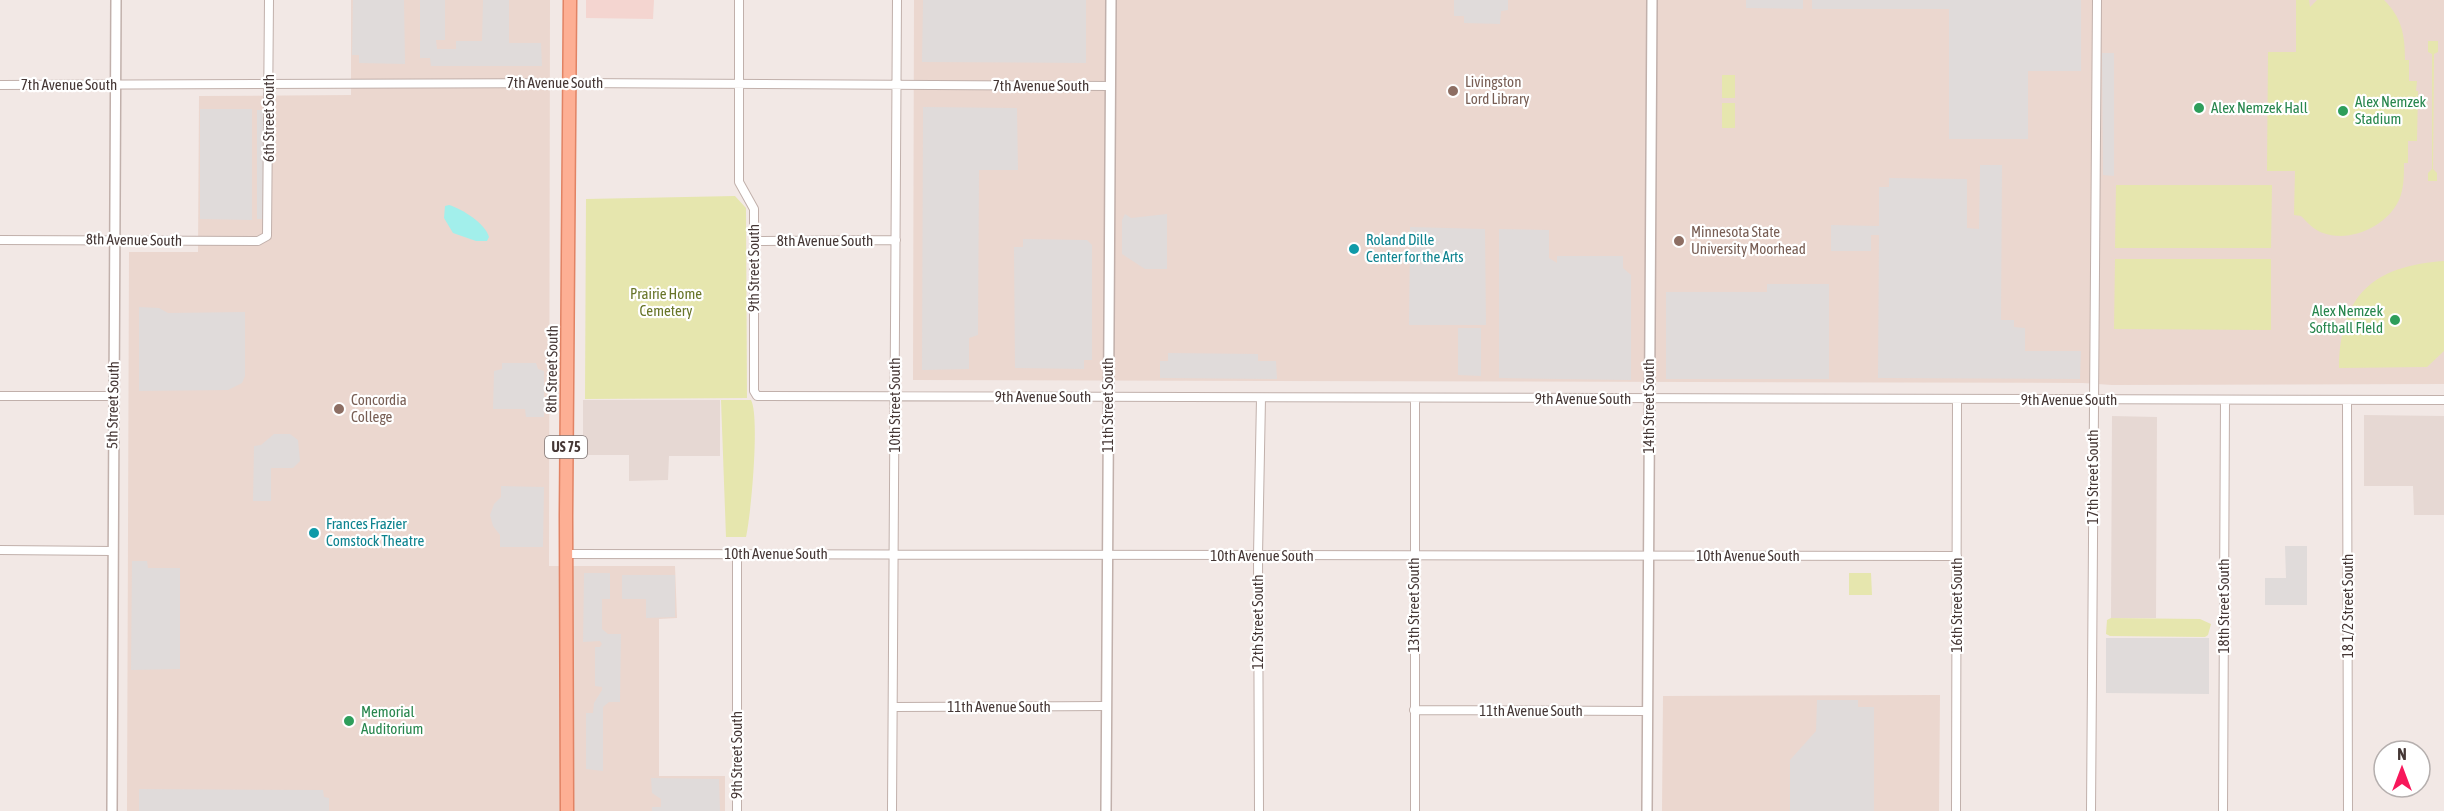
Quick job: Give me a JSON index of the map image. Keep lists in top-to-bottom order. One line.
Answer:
{"streets":{"main road":["8th Street South","US 75"],"street":["7th Avenue South","6th Street South","8th Avenue South","9th Street South","9th Avenue South","5th Street South","10th Street South","11th Street South","14th Street South","17th Street South","10th Avenue South","13th Street South","16th Street South","18th Street South","18 1/2 Street South","12th Street South","11th Avenue South"]},"crossings":[["7th Avenue South","6th Street South"],["7th Avenue South","9th Street South"],["7th Avenue South","8th Street South"],["7th Avenue South","5th Street South"],["7th Avenue South","10th Street South"],["7th Avenue South","11th Street South"],["6th Street South","8th Avenue South"],["8th Avenue South","9th Street South"],["8th Avenue South","5th Street South"],["8th Avenue South","10th Street South"],["9th Street South","9th Avenue South"],["9th Street South","10th Avenue South"],["8th Street South","10th Avenue South"],["9th Avenue South","10th Street South"],["9th Avenue South","11th Street South"],["9th Avenue South","14th Street South"],["9th Avenue South","17th Street South"],["9th Avenue South","13th Street South"],["9th Avenue South","16th Street South"],["9th Avenue South","18th Street South"],["9th Avenue South","18 1/2 Street South"],["9th Avenue South","12th Street South"],["10th Street South","10th Avenue South"],["10th Street South","11th Avenue South"],["11th Street South","10th Avenue South"],["11th Street South","11th Avenue South"],["14th Street South","10th Avenue South"],["14th Street South","11th Avenue South"],["10th Avenue South","13th Street South"],["10th Avenue South","16th Street South"],["10th Avenue South","12th Street South"],["13th Street South","11th Avenue South"]],"parks":["Prairie Home Cemetery"],"places":["Livingston Lord Library","Alex Nemzek Hall","Alex Nemzek Stadium","Minnesota State University Moorhead","Roland Dille Center for the Arts","Alex Nemzek Softball FIeld","Concordia College","Frances Frazier Comstock Theatre","Memorial Auditorium"],"north":"top"}
